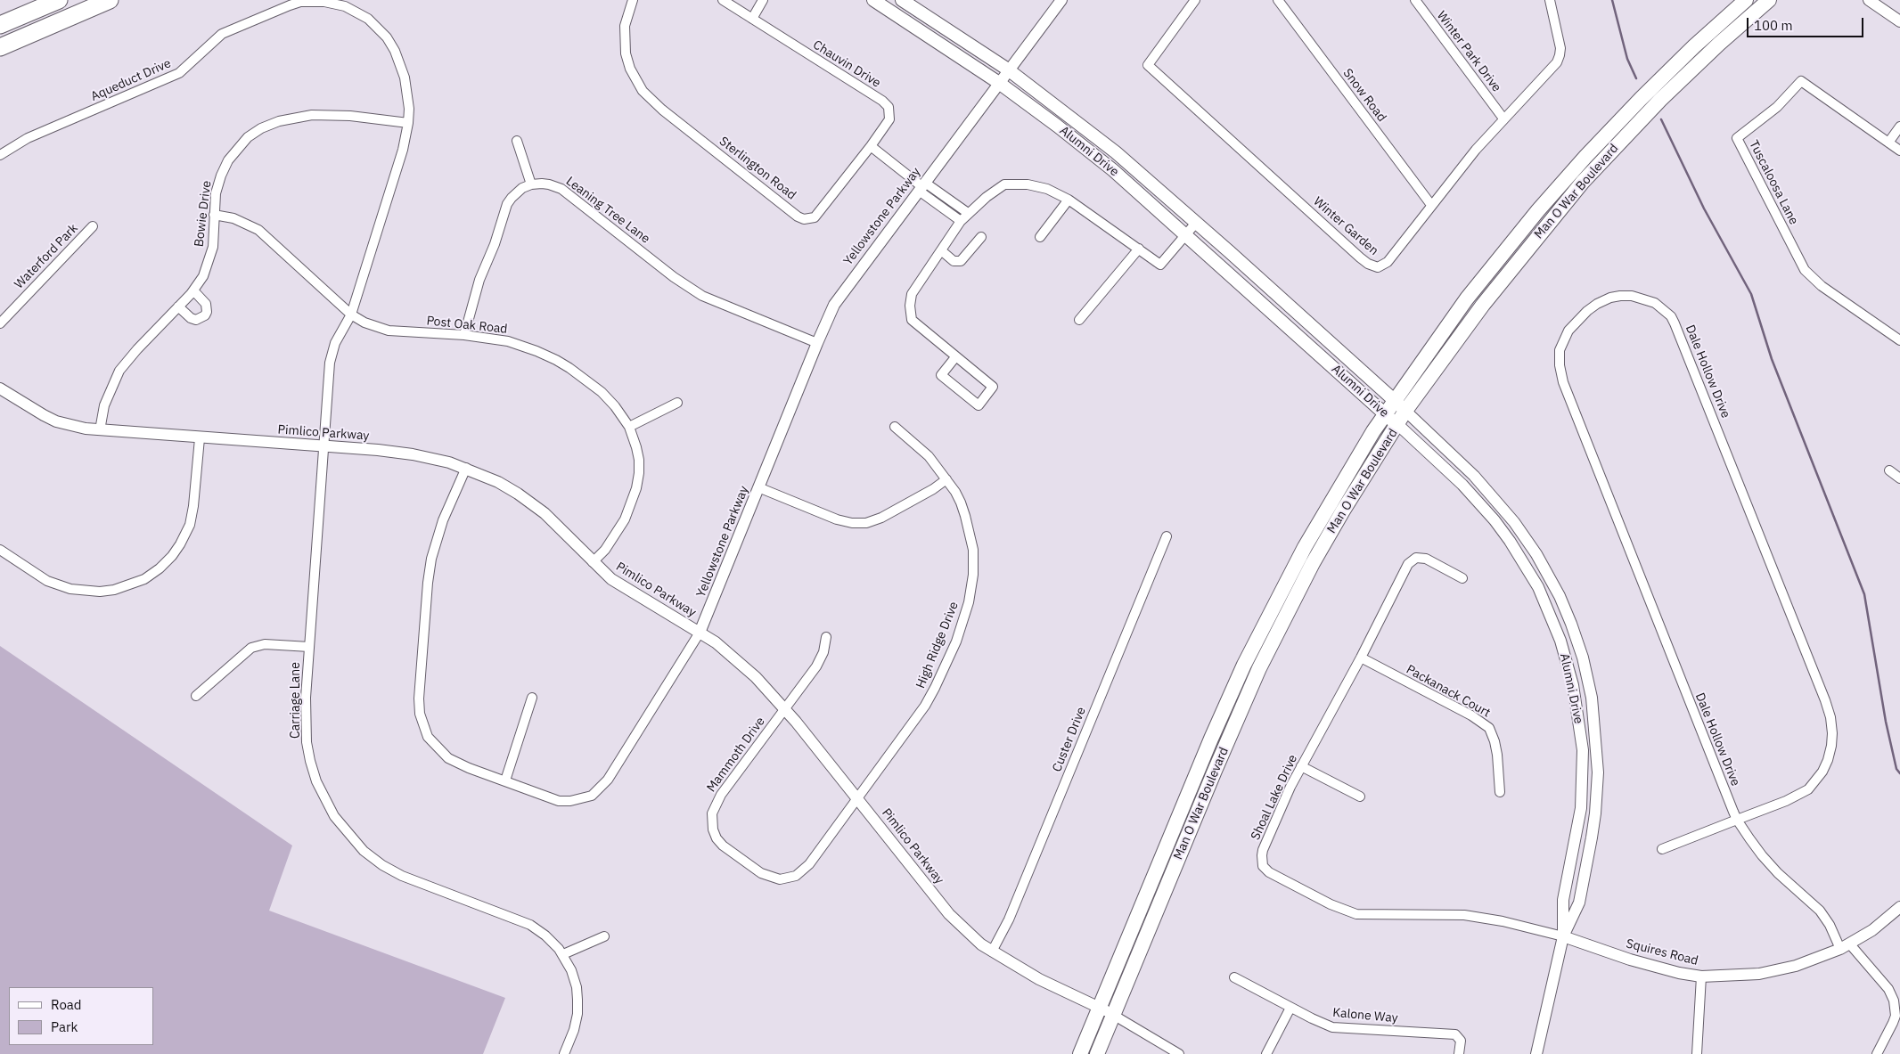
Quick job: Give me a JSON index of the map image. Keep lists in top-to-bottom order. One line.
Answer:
{"streets":{"main road":["Alumni Drive","Man O War Boulevard"],"street":["Winter Park Drive","Chauvin Drive","Aqueduct Drive","Snow Road","Sterlington Road","Tuscaloosa Lane","Leaning Tree Lane","Bowie Drive","Yellowstone Parkway","Winter Garden","Waterford Park","Post Oak Road","Dale Hollow Drive","Pimlico Parkway","High Ridge Drive","Packanack Court","Carriage Lane","Custer Drive","Mammoth Drive","Shoal Lake Drive","Squires Road","Kalone Way"]},"crossings":[["Winter Park Drive","Winter Garden"],["Chauvin Drive","Sterlington Road"],["Aqueduct Drive","Bowie Drive"],["Aqueduct Drive","Post Oak Road"],["Aqueduct Drive","Carriage Lane"],["Snow Road","Winter Garden"],["Alumni Drive","Man O War Boulevard"],["Alumni Drive","Yellowstone Parkway"],["Alumni Drive","Shoal Lake Drive"],["Alumni Drive","Squires Road"],["Man O War Boulevard","Pimlico Parkway"],["Leaning Tree Lane","Yellowstone Parkway"],["Bowie Drive","Post Oak Road"],["Bowie Drive","Pimlico Parkway"],["Yellowstone Parkway","Pimlico Parkway"],["Post Oak Road","Pimlico Parkway"],["Post Oak Road","Carriage Lane"],["Dale Hollow Drive","Squires Road"],["Pimlico Parkway","High Ridge Drive"],["Pimlico Parkway","Carriage Lane"],["Pimlico Parkway","Custer Drive"],["Pimlico Parkway","Mammoth Drive"],["High Ridge Drive","Mammoth Drive"],["Packanack Court","Shoal Lake Drive"],["Shoal Lake Drive","Squires Road"]],"legend":["Road","Park"],"scale_bar":"100 m"}
